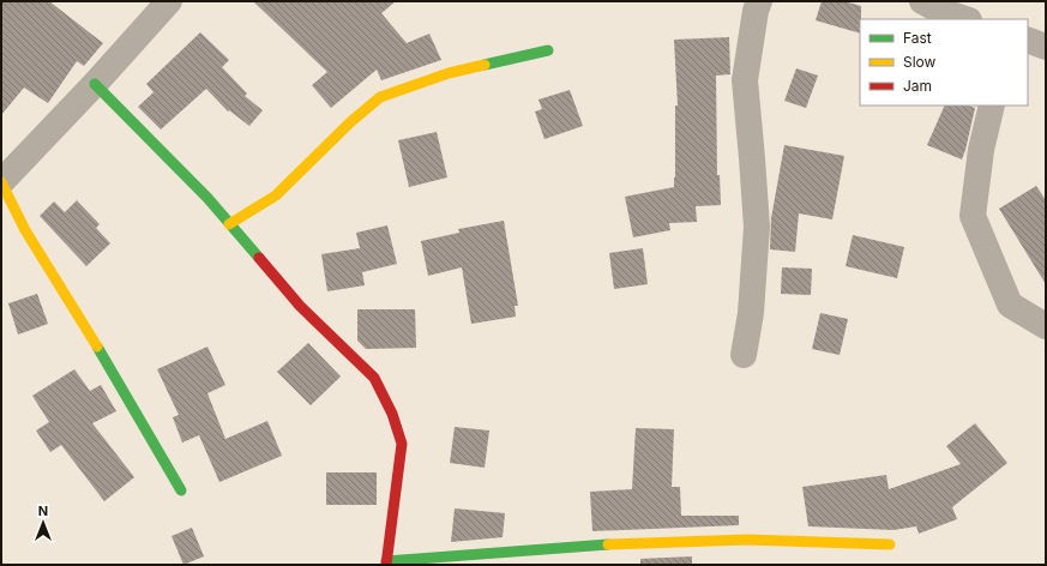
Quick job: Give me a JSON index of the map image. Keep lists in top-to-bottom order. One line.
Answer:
{"legend":["Fast","Slow","Jam"],"north":"top"}
